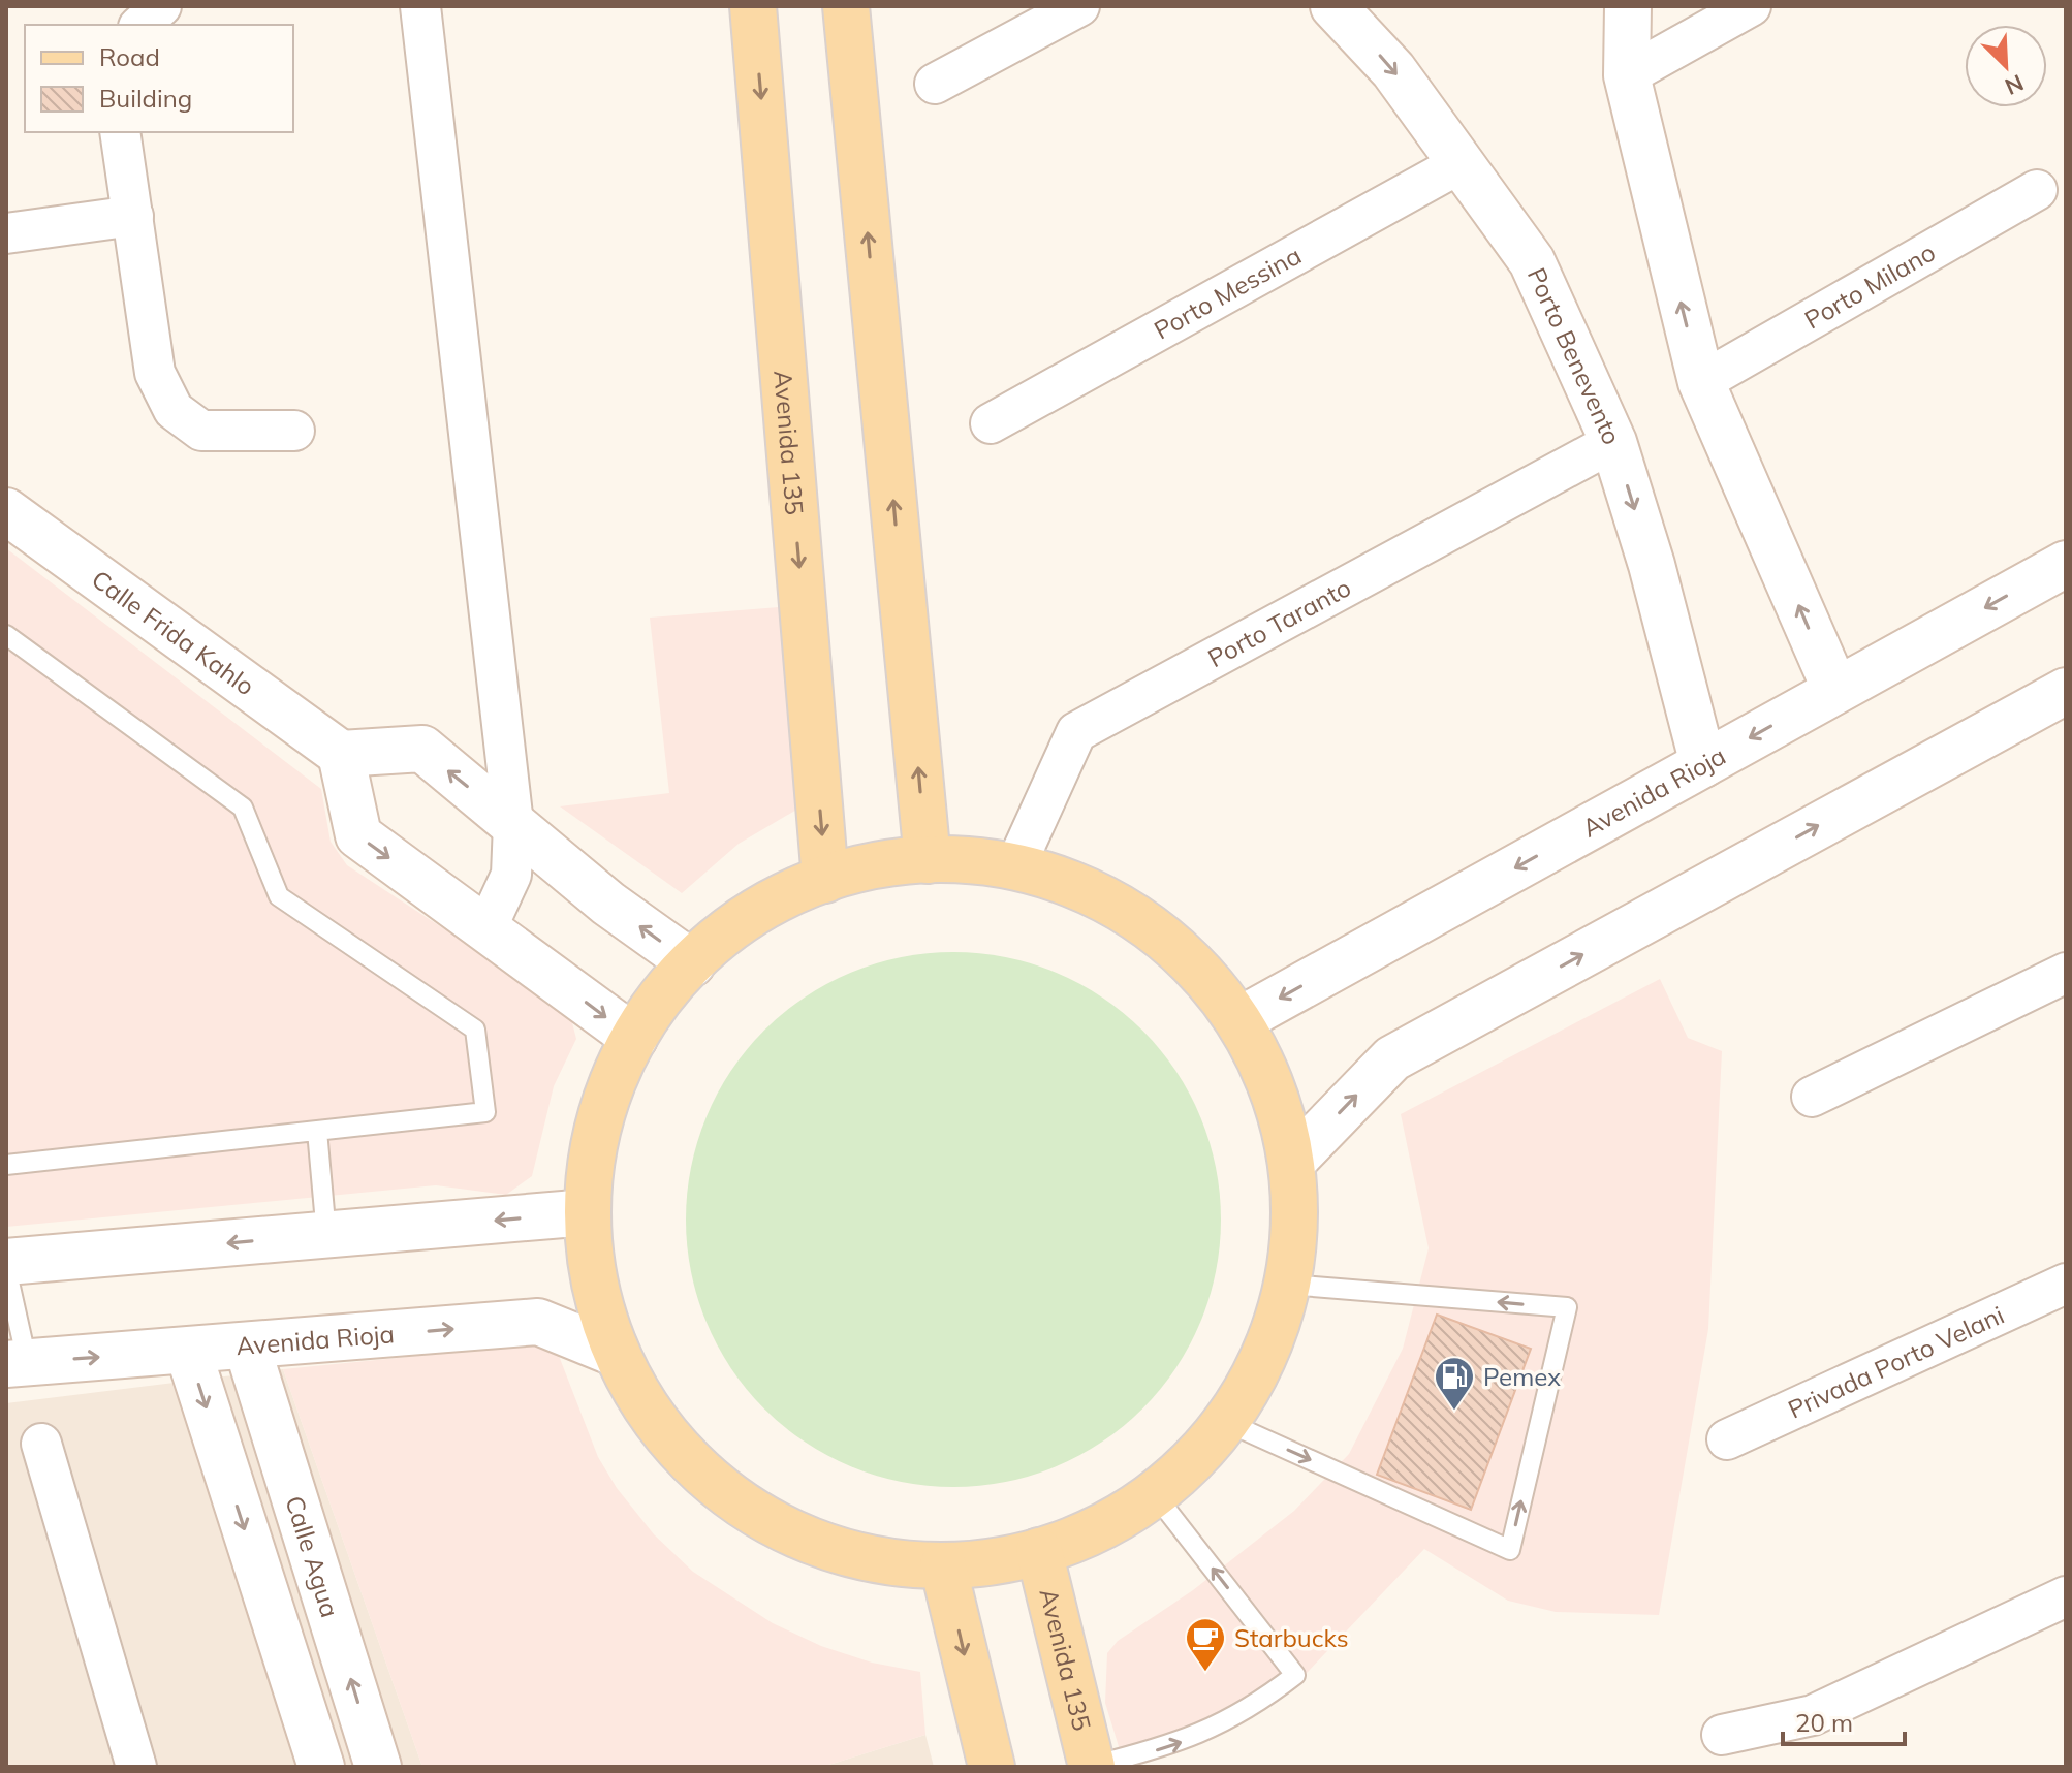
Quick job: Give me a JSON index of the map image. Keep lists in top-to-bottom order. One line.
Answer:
{"streets":{"main road":["Avenida 135"],"street":["Porto Milano","Porto Messina","Porto Benevento","Porto Taranto","Calle Frida Kahlo","Avenida Rioja","Privada Porto Velani","Calle Agua"]},"crossings":[["Porto Messina","Porto Benevento"],["Porto Benevento","Porto Taranto"],["Porto Benevento","Avenida Rioja"],["Avenida Rioja","Calle Agua"]],"places":{"fuel station":["Pemex"],"cafe":["Starbucks"]},"legend":["Road","Building"],"scale_bar":"20 m","north":"bottom right"}
